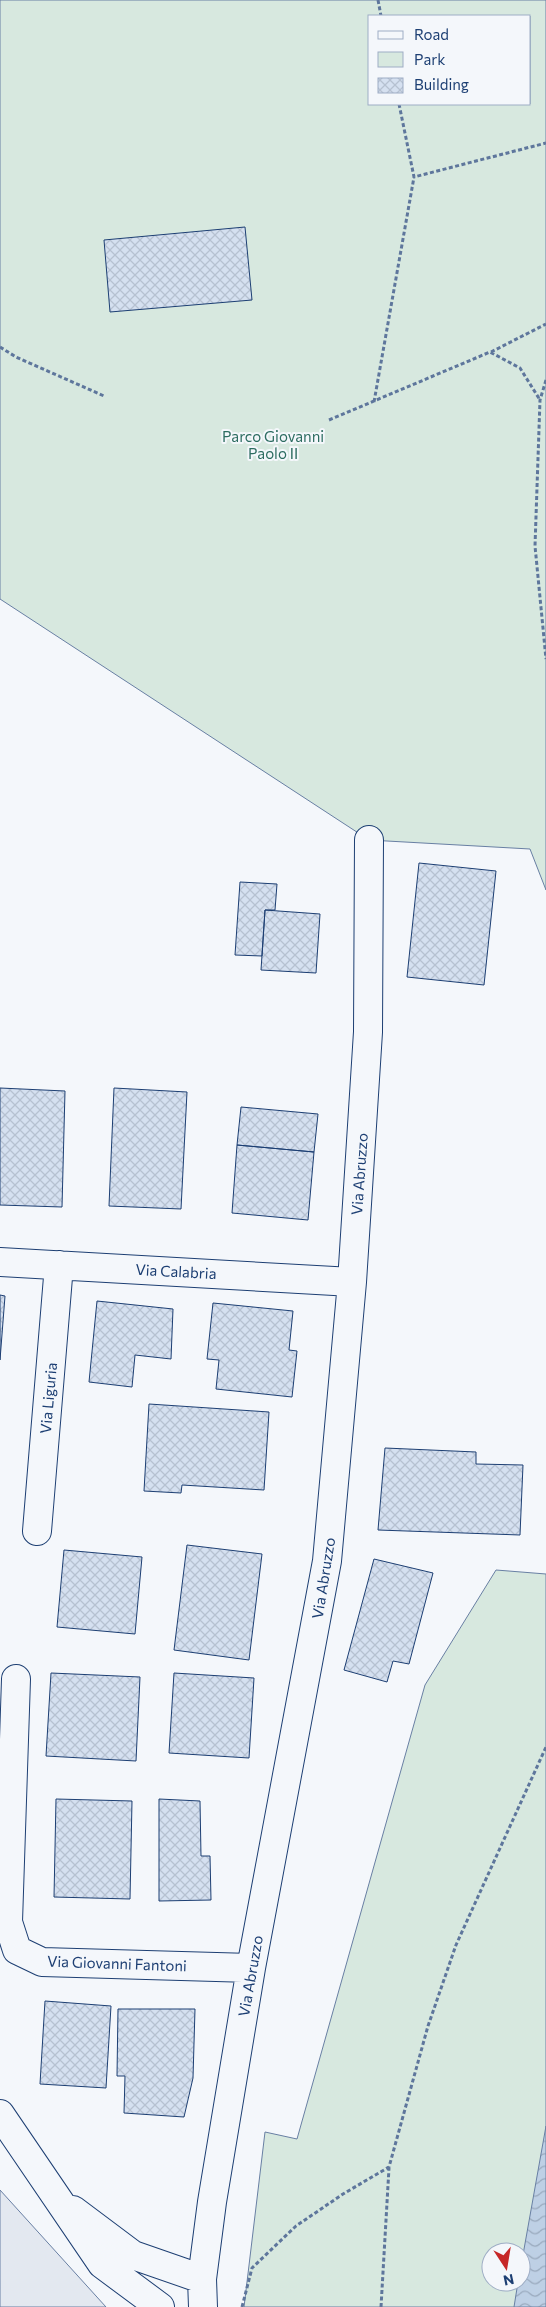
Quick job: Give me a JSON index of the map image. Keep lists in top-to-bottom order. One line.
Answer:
{"streets":{"street":["Via Abruzzo","Via Calabria","Via Liguria","Via Giovanni Fantoni"]},"crossings":[["Via Abruzzo","Via Calabria"],["Via Abruzzo","Via Giovanni Fantoni"],["Via Calabria","Via Liguria"]],"parks":["Parco Giovanni Paolo II"],"legend":["Road","Park","Building"],"north":"bottom"}
